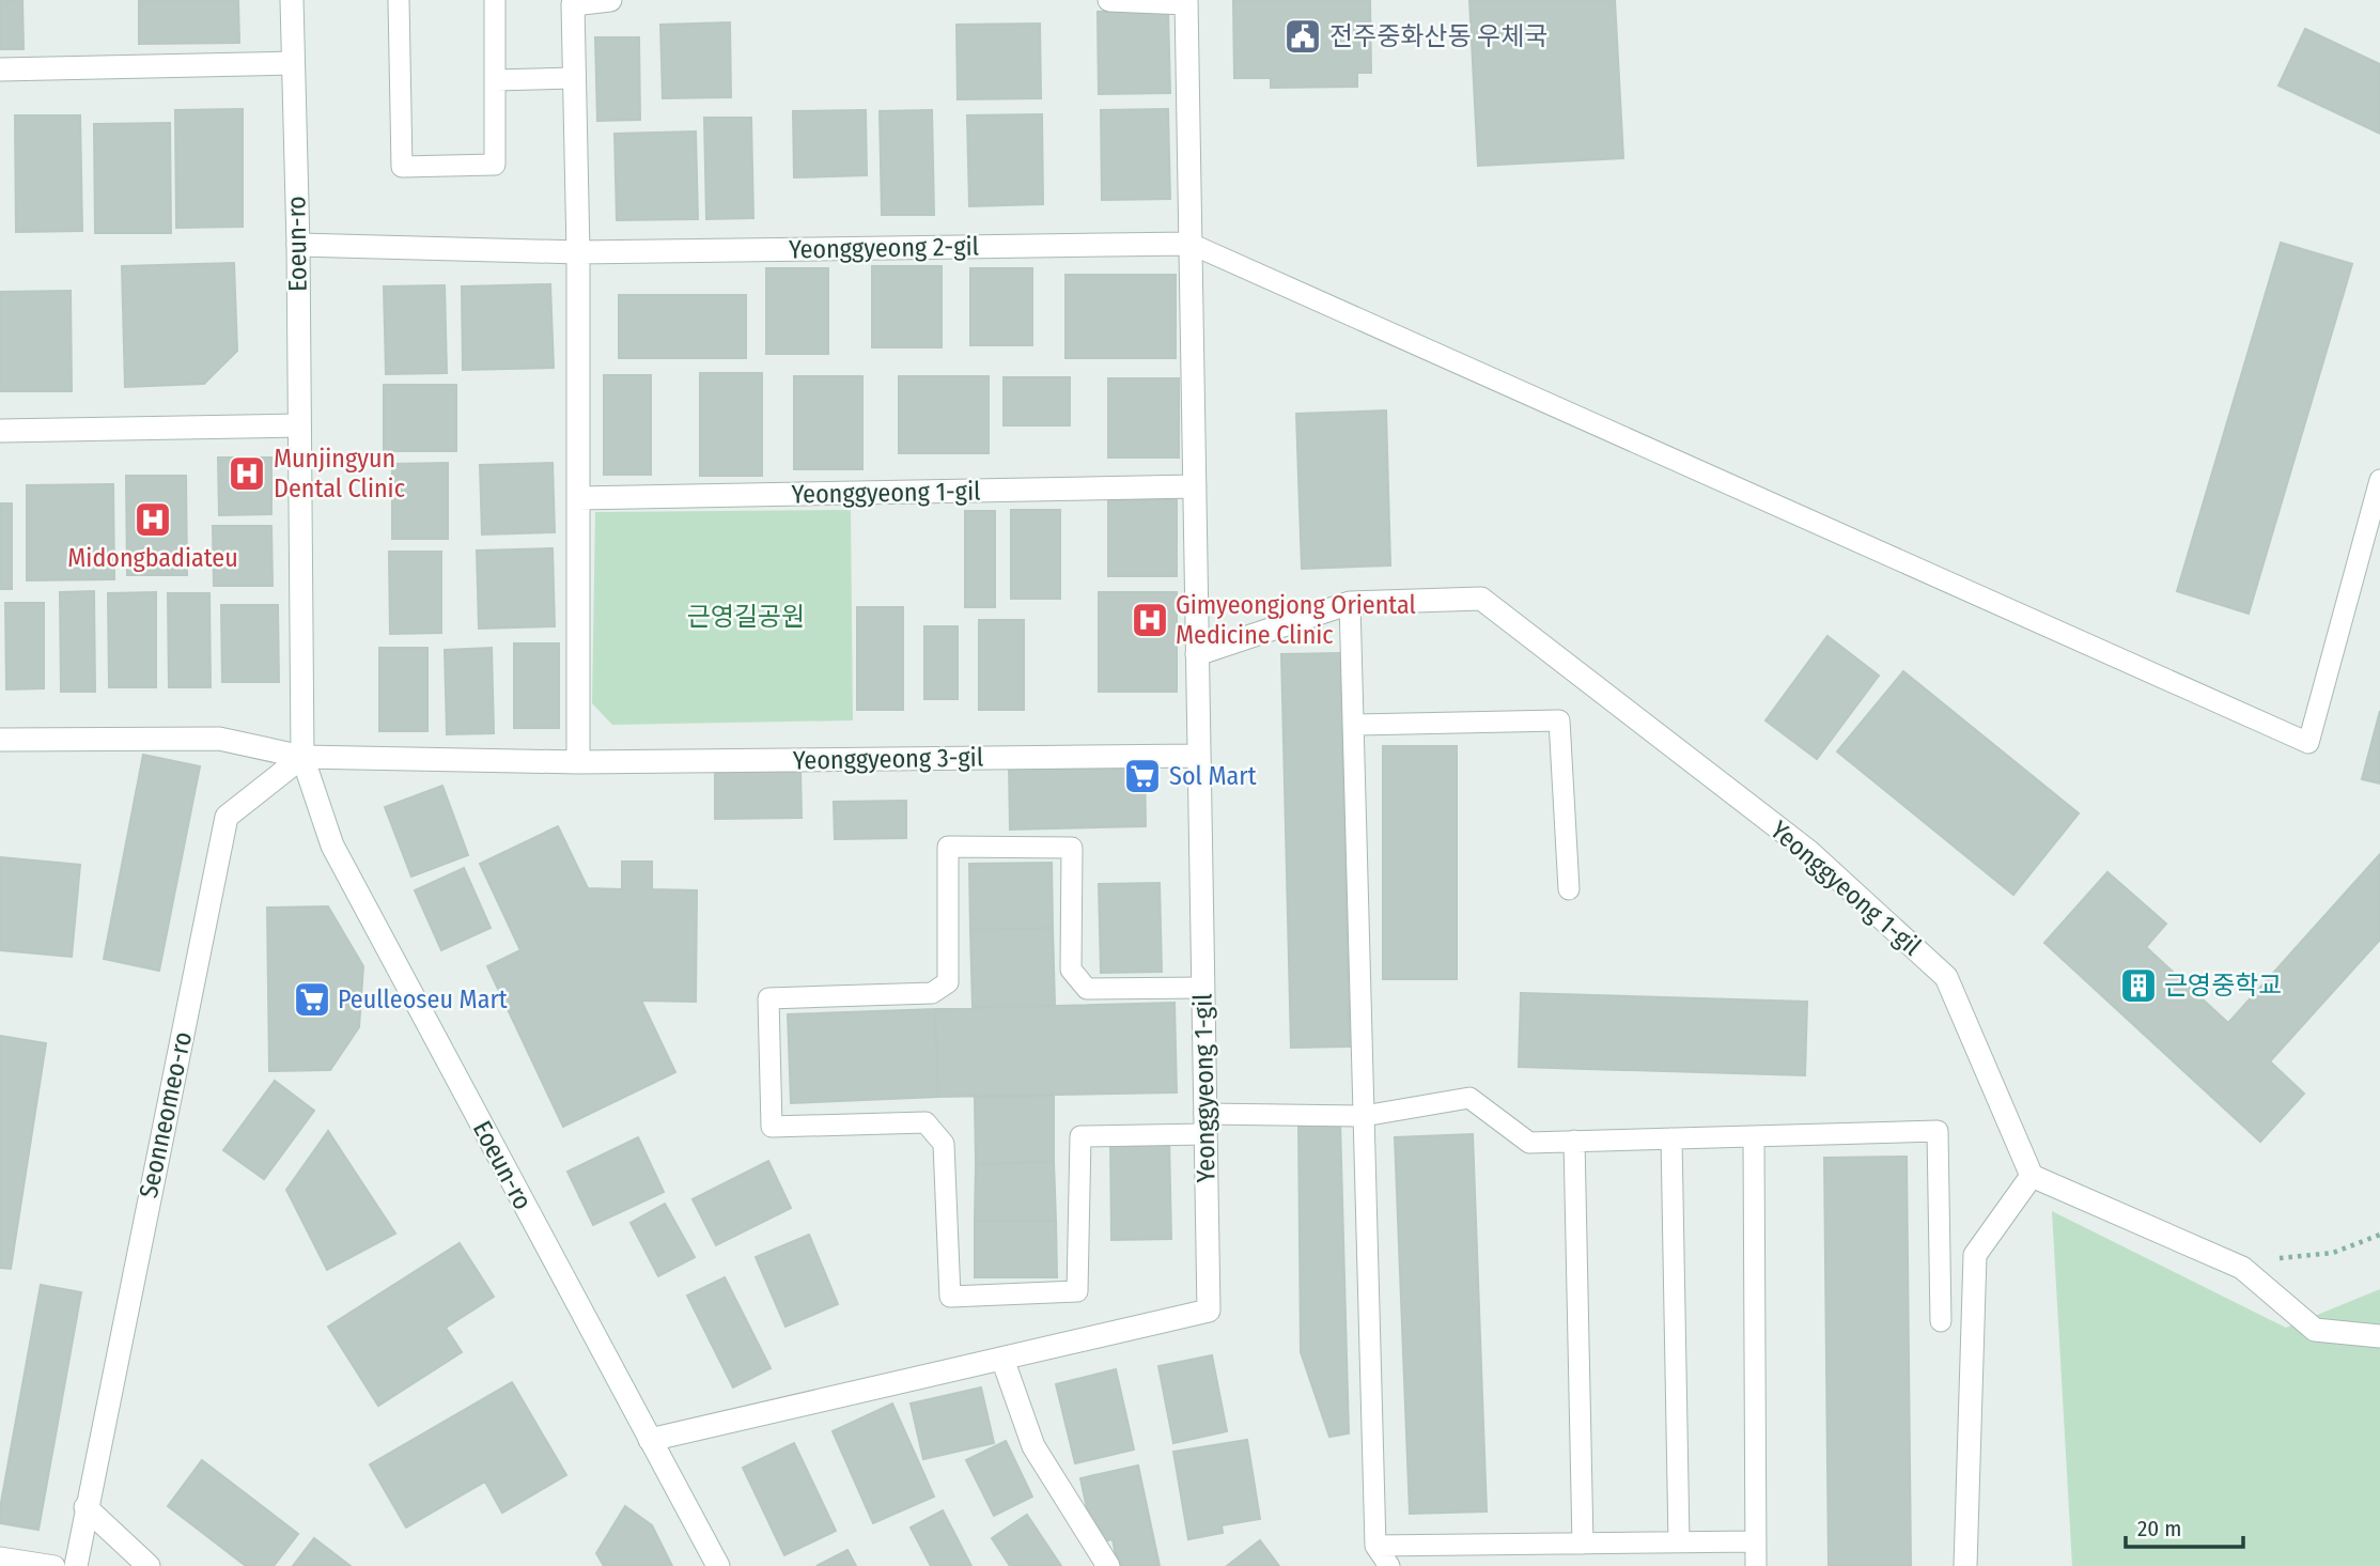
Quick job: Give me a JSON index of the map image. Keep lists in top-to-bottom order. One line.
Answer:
{"streets":{"street":["Eoeun-ro","Yeonggyeong 2-gil","Yeonggyeong 1-gil","Yeonggyeong 3-gil","Seonneomeo-ro"]},"crossings":[["Eoeun-ro","Yeonggyeong 2-gil"],["Eoeun-ro","Yeonggyeong 1-gil"],["Eoeun-ro","Yeonggyeong 3-gil"],["Eoeun-ro","Seonneomeo-ro"],["Yeonggyeong 2-gil","Yeonggyeong 1-gil"],["Yeonggyeong 1-gil","Yeonggyeong 3-gil"],["Yeonggyeong 3-gil","Seonneomeo-ro"]],"parks":["근영길공원"],"places":{"public building":["전주중화산동 우체국"],"hospital":["Munjingyun Dental Clinic","Midongbadiateu","Gimyeongjong Oriental Medicine Clinic"],"supermarket":["Sol Mart","Peulleoseu Mart"],"building":["근영중학교"]},"scale_bar":"20 m"}
